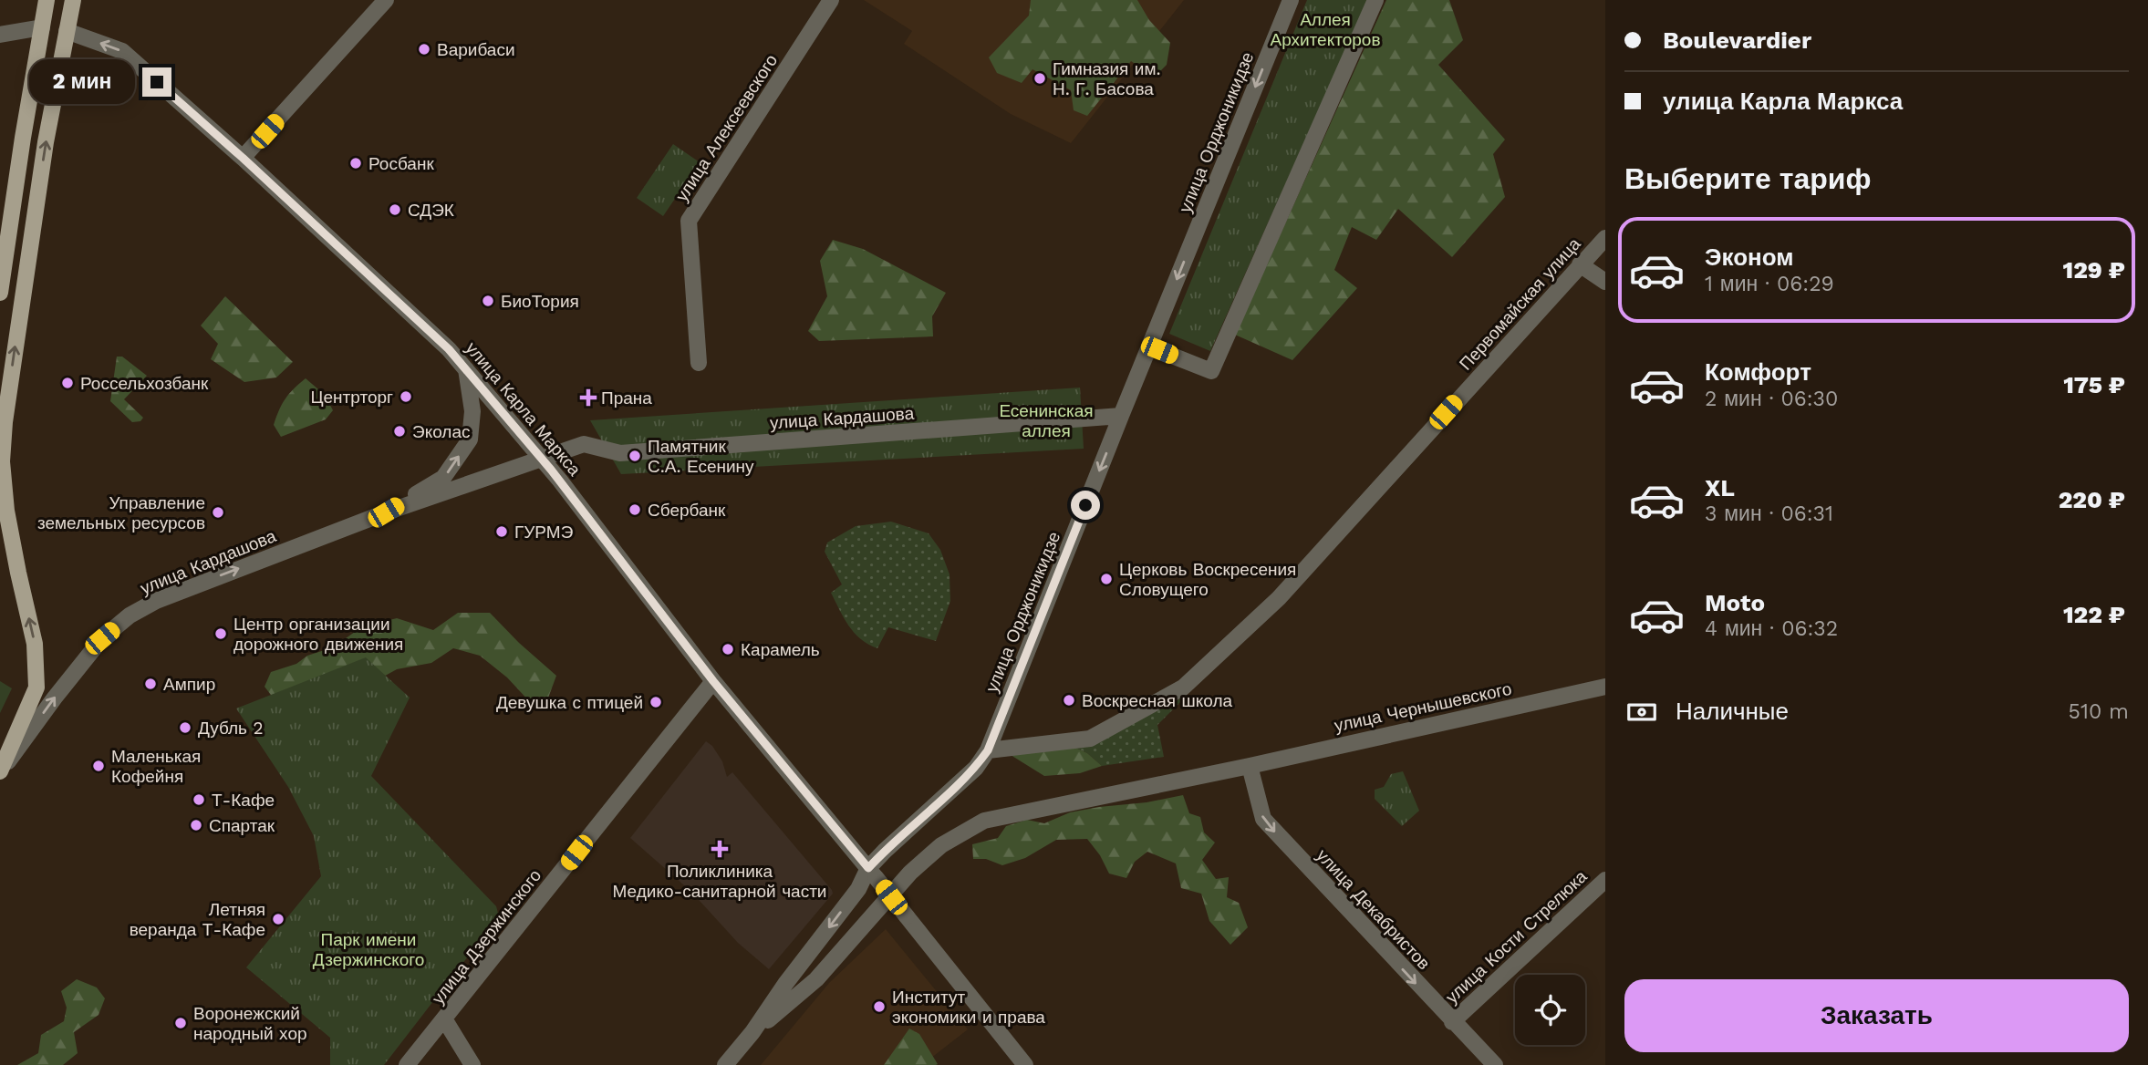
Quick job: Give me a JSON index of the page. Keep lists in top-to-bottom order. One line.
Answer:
{"streets":{"main road":["улица Карла Маркса"],"street":["улица Алексеевского","улица Орджоникидзе","Первомайская улица","улица Кардашова","улица Чернышевского","улица Декабристов","улица Дзержинского","улица Кости Стрелюка"]},"crossings":[["улица Орджоникидзе","Первомайская улица"],["улица Орджоникидзе","улица Карла Маркса"],["улица Орджоникидзе","улица Кардашова"],["улица Орджоникидзе","улица Чернышевского"],["улица Карла Маркса","улица Кардашова"],["улица Карла Маркса","улица Дзержинского"],["улица Чернышевского","улица Декабристов"],["улица Декабристов","улица Кости Стрелюка"]],"one_way":["улица Орджоникидзе","улица Кардашова","улица Декабристов"],"parks":["Аллея Архитекторов","Есенинская аллея","Парк имени Дзержинского"],"places":{"other":["Варибаси","Гимназия им. Н. Г. Басова","Росбанк","СДЭК","БиоТория","Россельхозбанк","Центрторг","Эколас","Памятник С.А. Есенину","Сбербанк","Управление земельных ресурсов","ГУРМЭ","Церковь Воскресения Словущего","Центр организации дорожного движения","Карамель","Ампир","Воскресная школа","Девушка с птицей","Дубль 2","Маленькая Кофейня","Т-Кафе","Спартак","Летняя веранда Т-Кафе","Институт экономики и права","Воронежский народный хор"],"health":["Прана","Поликлиника Медико-санитарной части"]},"page":{"banner":["Boulevardier","улица Карла Маркса"],"bubble":"2 мин","heading":"Выберите тариф","list":[{"name":"Эконом","note":"1 мин · 06:29","value":"129 ₽"},{"name":"Комфорт","note":"2 мин · 06:30","value":"175 ₽"},{"name":"XL","note":"3 мин · 06:31","value":"220 ₽"},{"name":"Moto","note":"4 мин · 06:32","value":"122 ₽"}],"pay":["Наличные","510 m"],"buttons":"Заказать"}}
